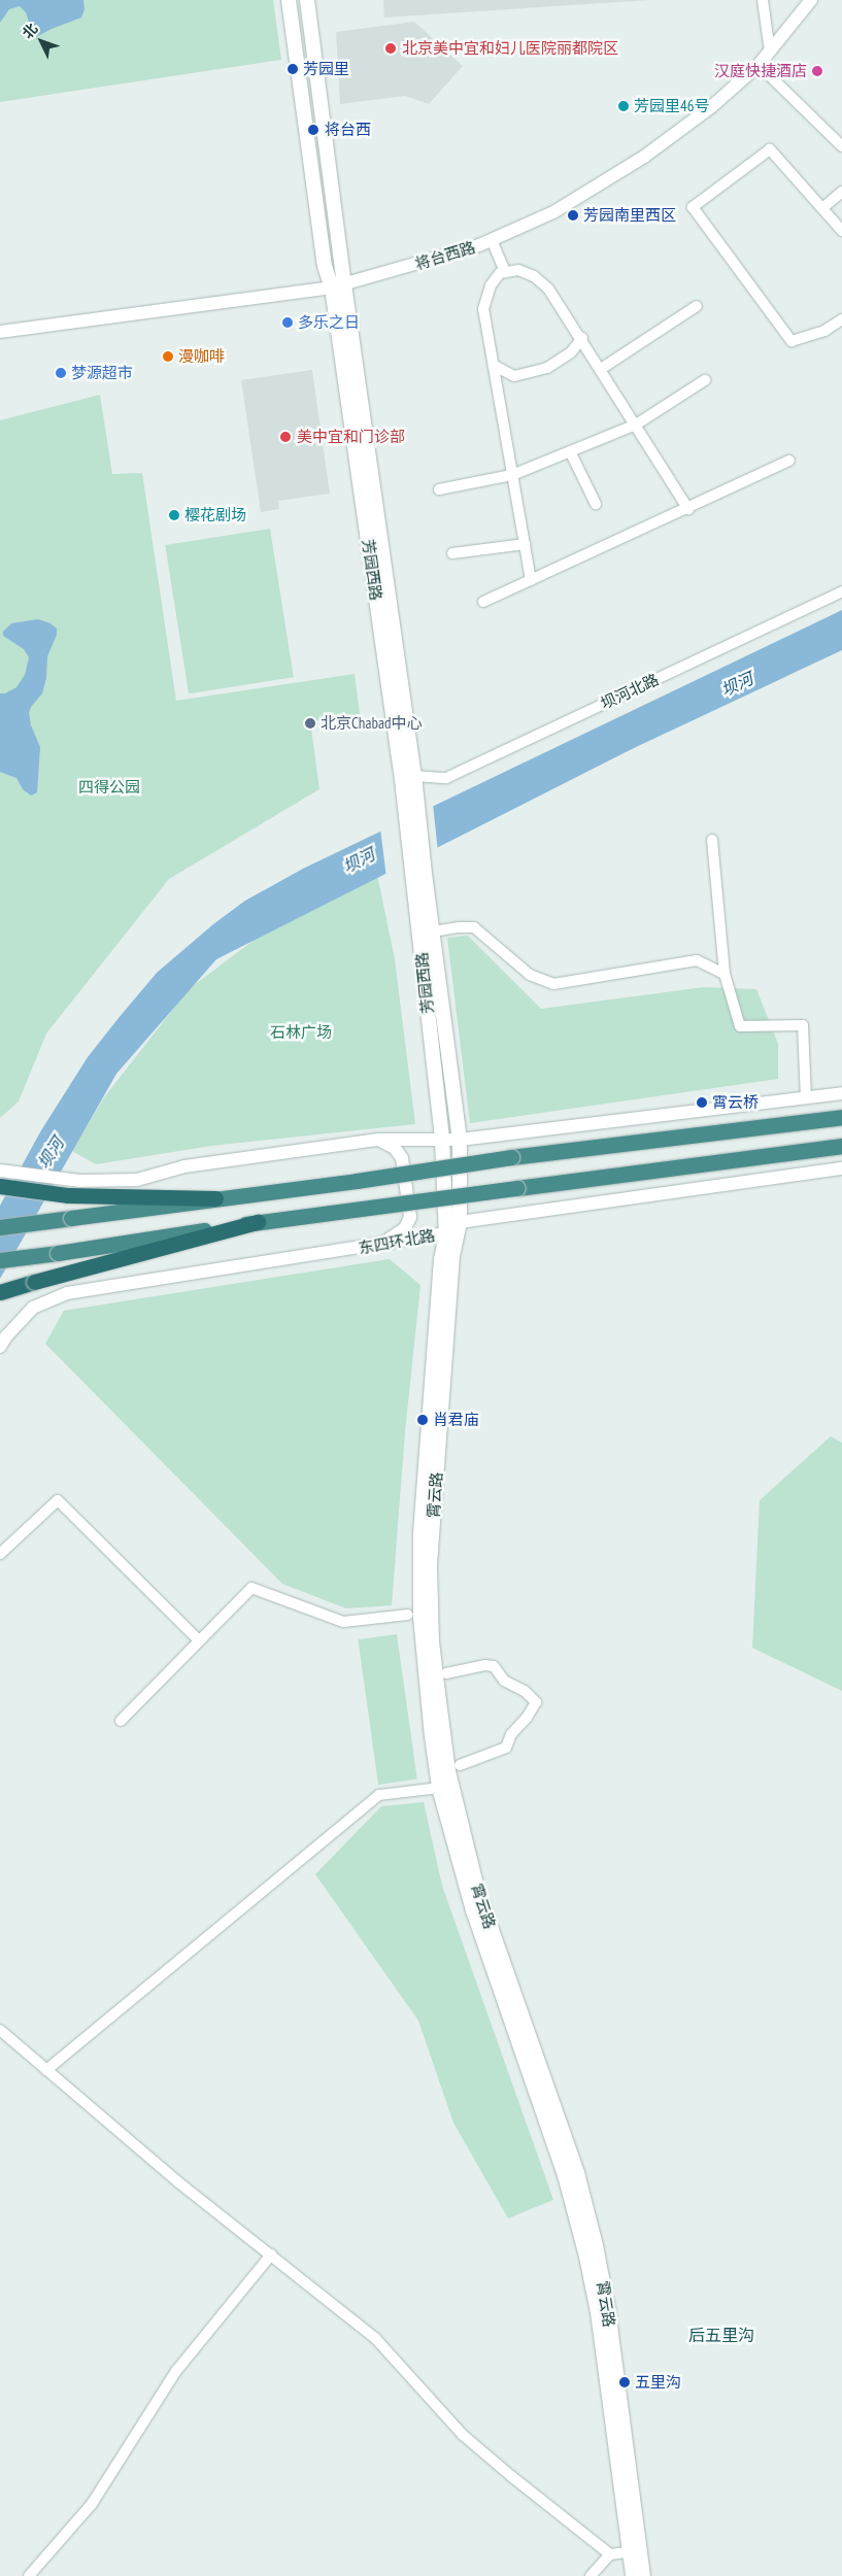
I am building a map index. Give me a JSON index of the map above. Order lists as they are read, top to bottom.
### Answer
{
  "streets": {
    "main road": ["芳园西路", "霄云路"],
    "street": ["将台西路", "坝河北路", "东四环北路"]
  },
  "crossings": [
    ["将台西路", "芳园西路"],
    ["芳园西路", "坝河北路"],
    ["芳园西路", "东四环北路"],
    ["芳园西路", "霄云路"],
    ["东四环北路", "霄云路"]
  ],
  "districts": ["后五里沟"],
  "water": ["坝河"],
  "parks": ["四得公园", "石林广场"],
  "places": [
    "北京美中宜和妇儿医院丽都院区",
    "芳园里",
    "汉庭快捷酒店",
    "芳园里46号",
    "将台西",
    "芳园南里西区",
    "多乐之日",
    "漫咖啡",
    "梦源超市",
    "美中宜和门诊部",
    "樱花剧场",
    "北京Chabad中心",
    "霄云桥",
    "肖君庙",
    "五里沟"
  ],
  "north": "top left"
}
